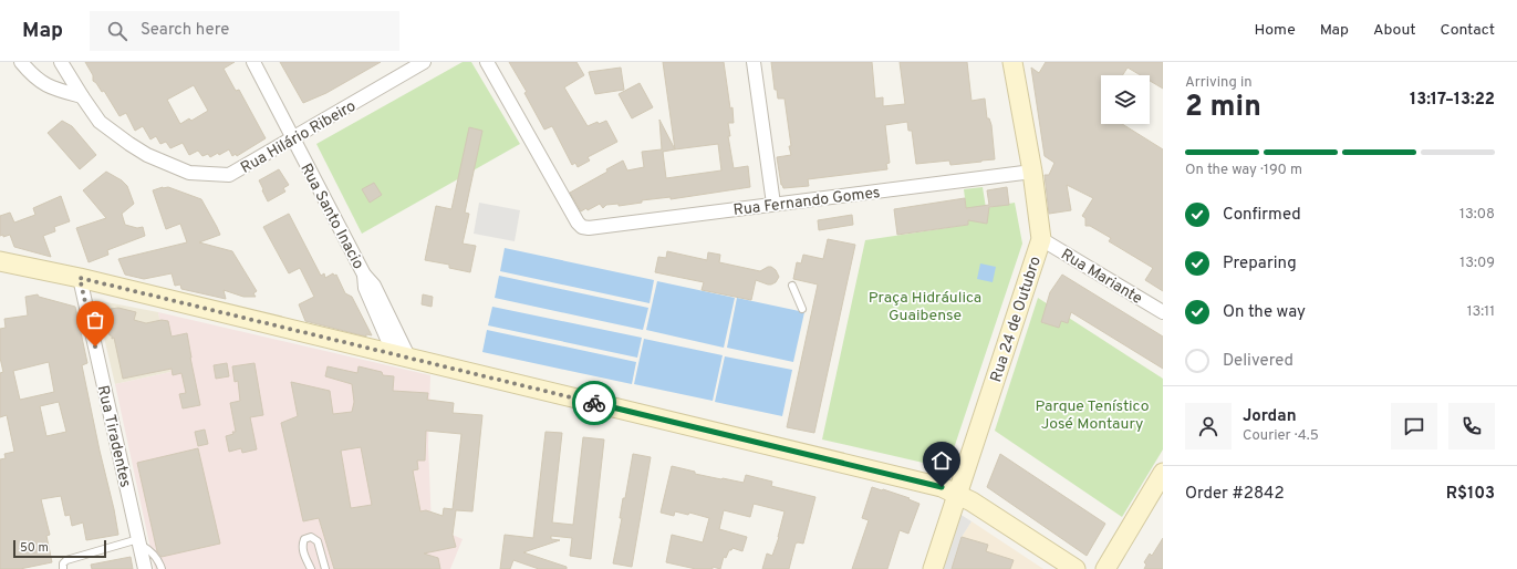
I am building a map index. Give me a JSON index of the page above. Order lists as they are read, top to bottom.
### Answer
{
  "streets": {
    "street": [
      "Rua Hilário Ribeiro",
      "Rua Fernando Gomes",
      "Rua Santo Inacio",
      "Rua Mariante",
      "Rua 24 de Outubro",
      "Rua Tiradentes"
    ]
  },
  "crossings": [
    ["Rua Hilário Ribeiro", "Rua Santo Inacio"],
    ["Rua Fernando Gomes", "Rua 24 de Outubro"],
    ["Rua Mariante", "Rua 24 de Outubro"]
  ],
  "parks": ["Praça Hidráulica Guaibense", "Parque Tenístico José Montaury"],
  "scale_bar": "50 m",
  "page": {
    "header": "Map",
    "search": "Search here",
    "nav": [
      "Home",
      "Map",
      "About",
      "Contact"
    ],
    "heading": ["2 min", "Arriving in", "13:17–13:22"],
    "panel": [
      "Jordan",
      "Courier · 4.5",
      "Order #2842",
      "R$103"
    ],
    "bar": "On the way · 190 m",
    "list": [
      ["Confirmed", "13:08"],
      ["Preparing", "13:09"],
      ["On the way", "13:11"],
      "Delivered"
    ],
    "scale": "50 m"
  }
}
